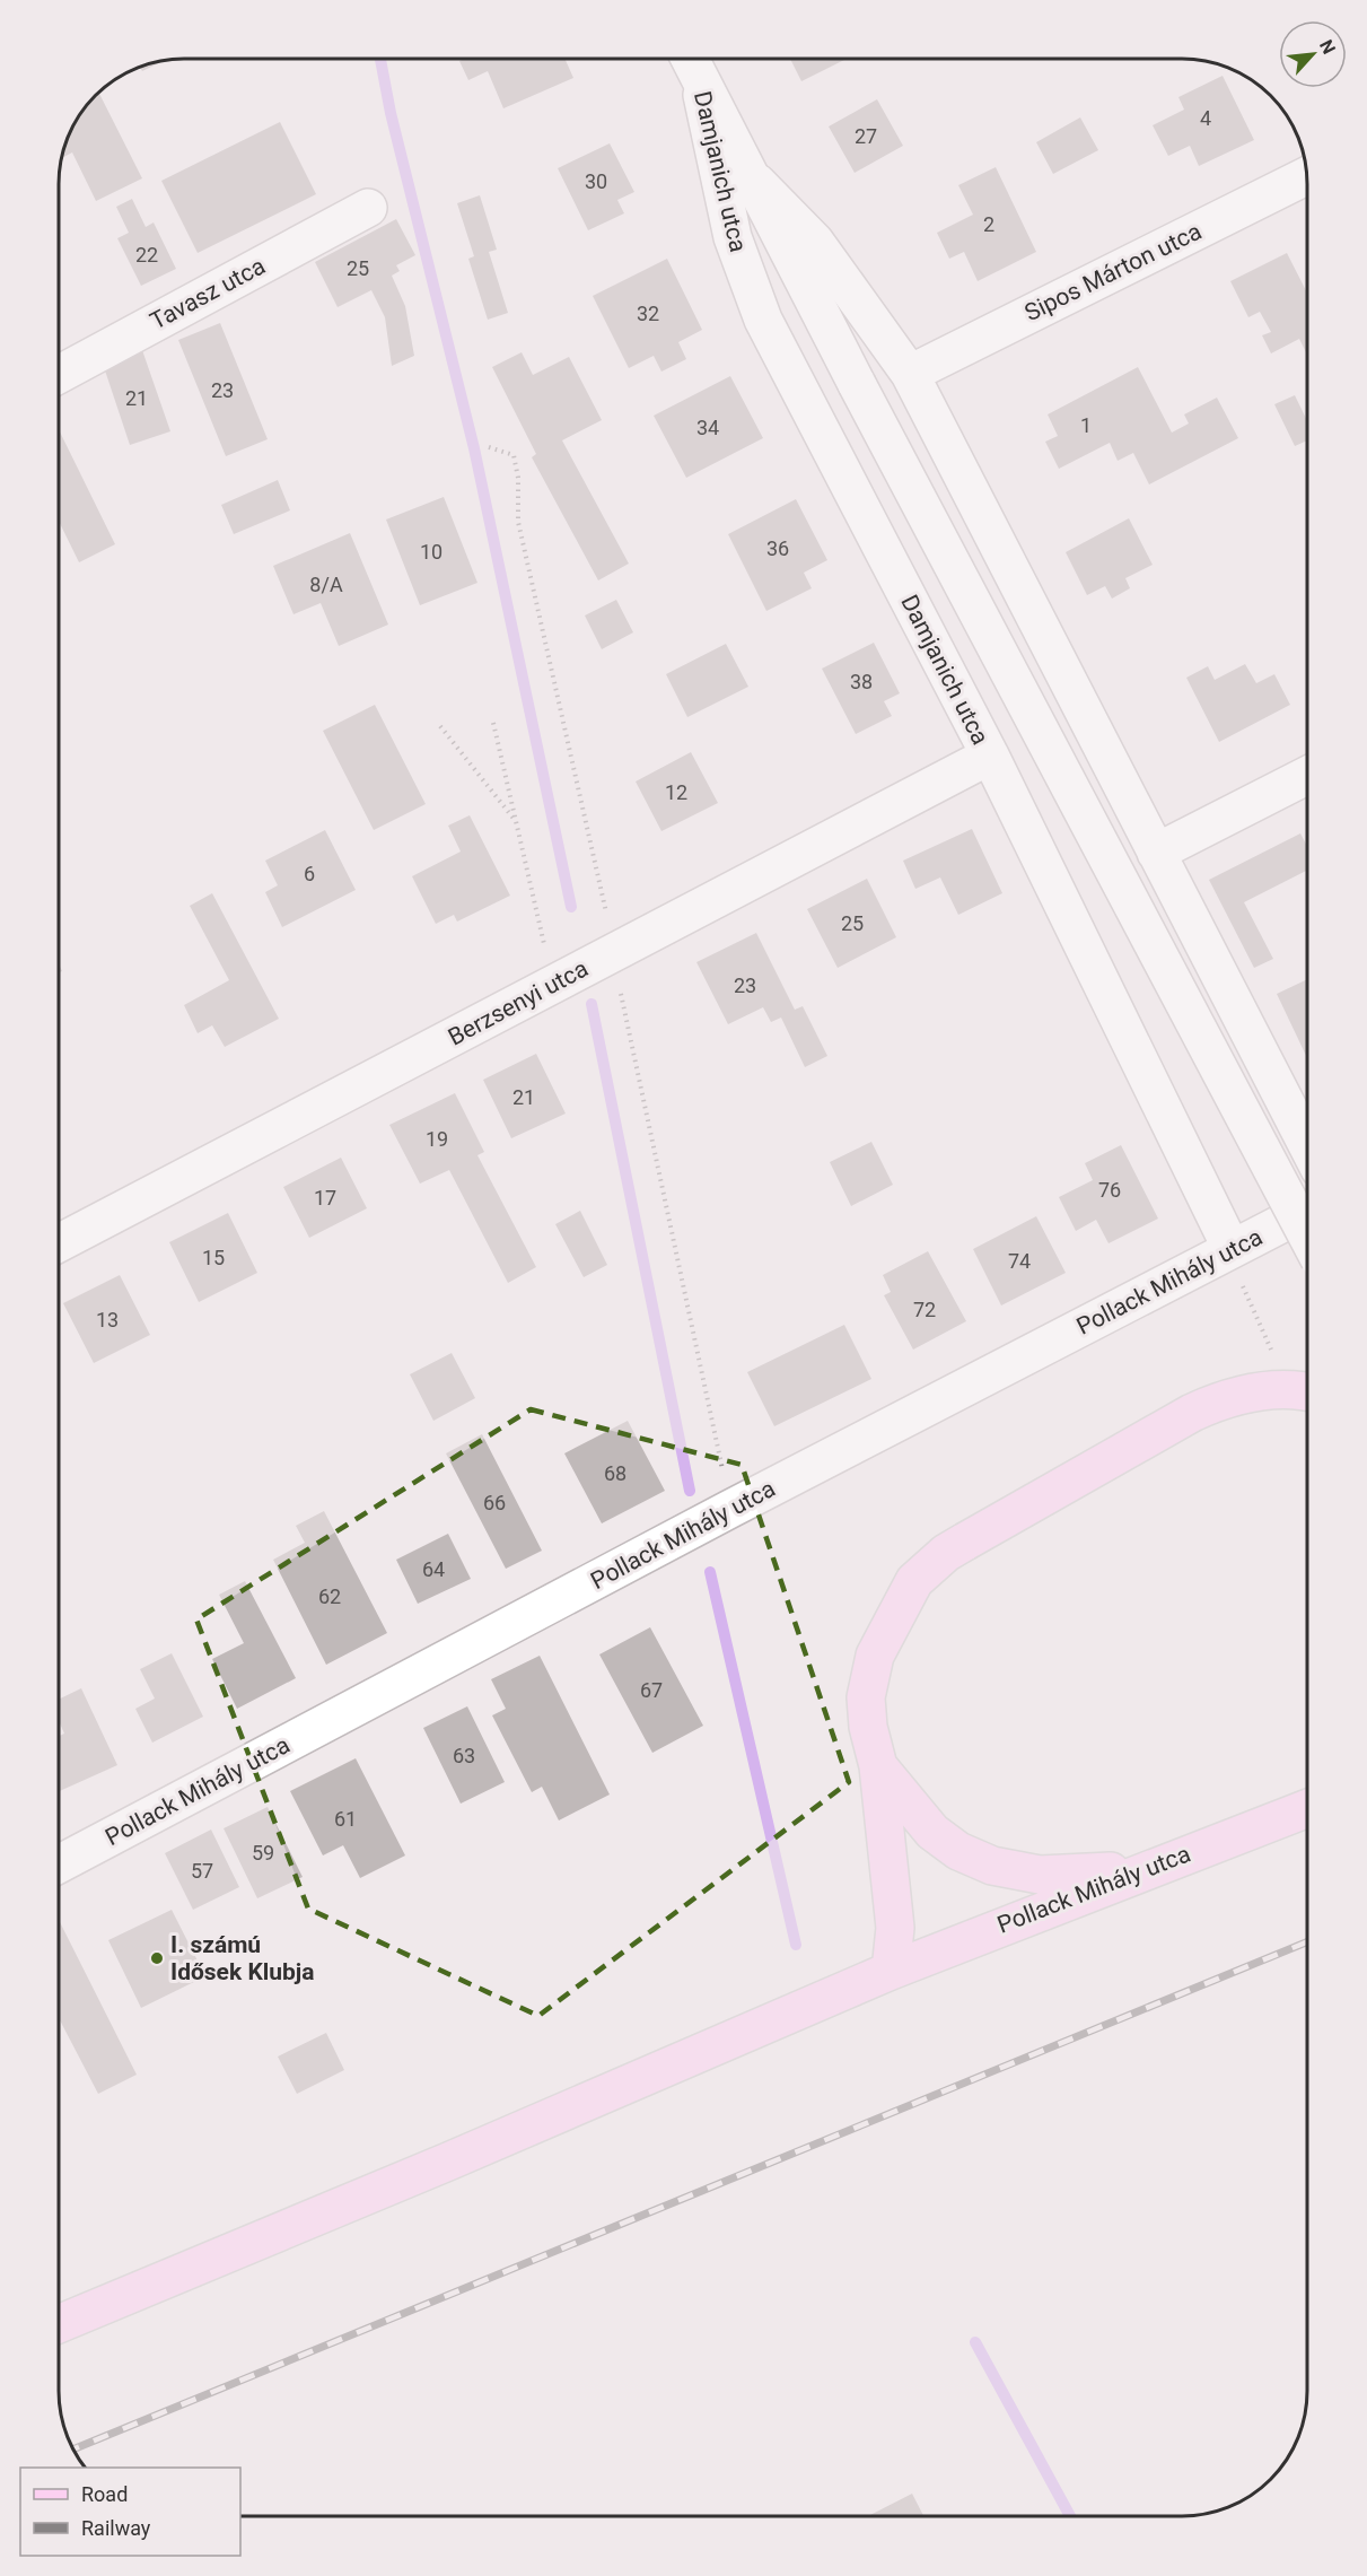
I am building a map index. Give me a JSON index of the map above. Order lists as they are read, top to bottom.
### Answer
{
  "streets": {
    "main road": ["Pollack Mihály utca"],
    "street": [
      "Damjanich utca",
      "Sipos Márton utca",
      "Tavasz utca",
      "Berzsenyi utca"
    ]
  },
  "crossings": [
    ["Damjanich utca", "Sipos Márton utca"],
    ["Damjanich utca", "Berzsenyi utca"],
    ["Damjanich utca", "Pollack Mihály utca"]
  ],
  "places": ["I. számú Idősek Klubja"],
  "house_numbers": [
    "4",
    "27",
    "30",
    "2",
    "22",
    "25",
    "32",
    "23",
    "21",
    "1",
    "34",
    "36",
    "10",
    "8/A",
    "38",
    "12",
    "6",
    "25",
    "23",
    "21",
    "19",
    "76",
    "17",
    "15",
    "74",
    "72",
    "13",
    "68",
    "66",
    "64",
    "62",
    "67",
    "63",
    "61",
    "59",
    "57"
  ],
  "legend": ["Road", "Railway"],
  "north": "top right"
}
